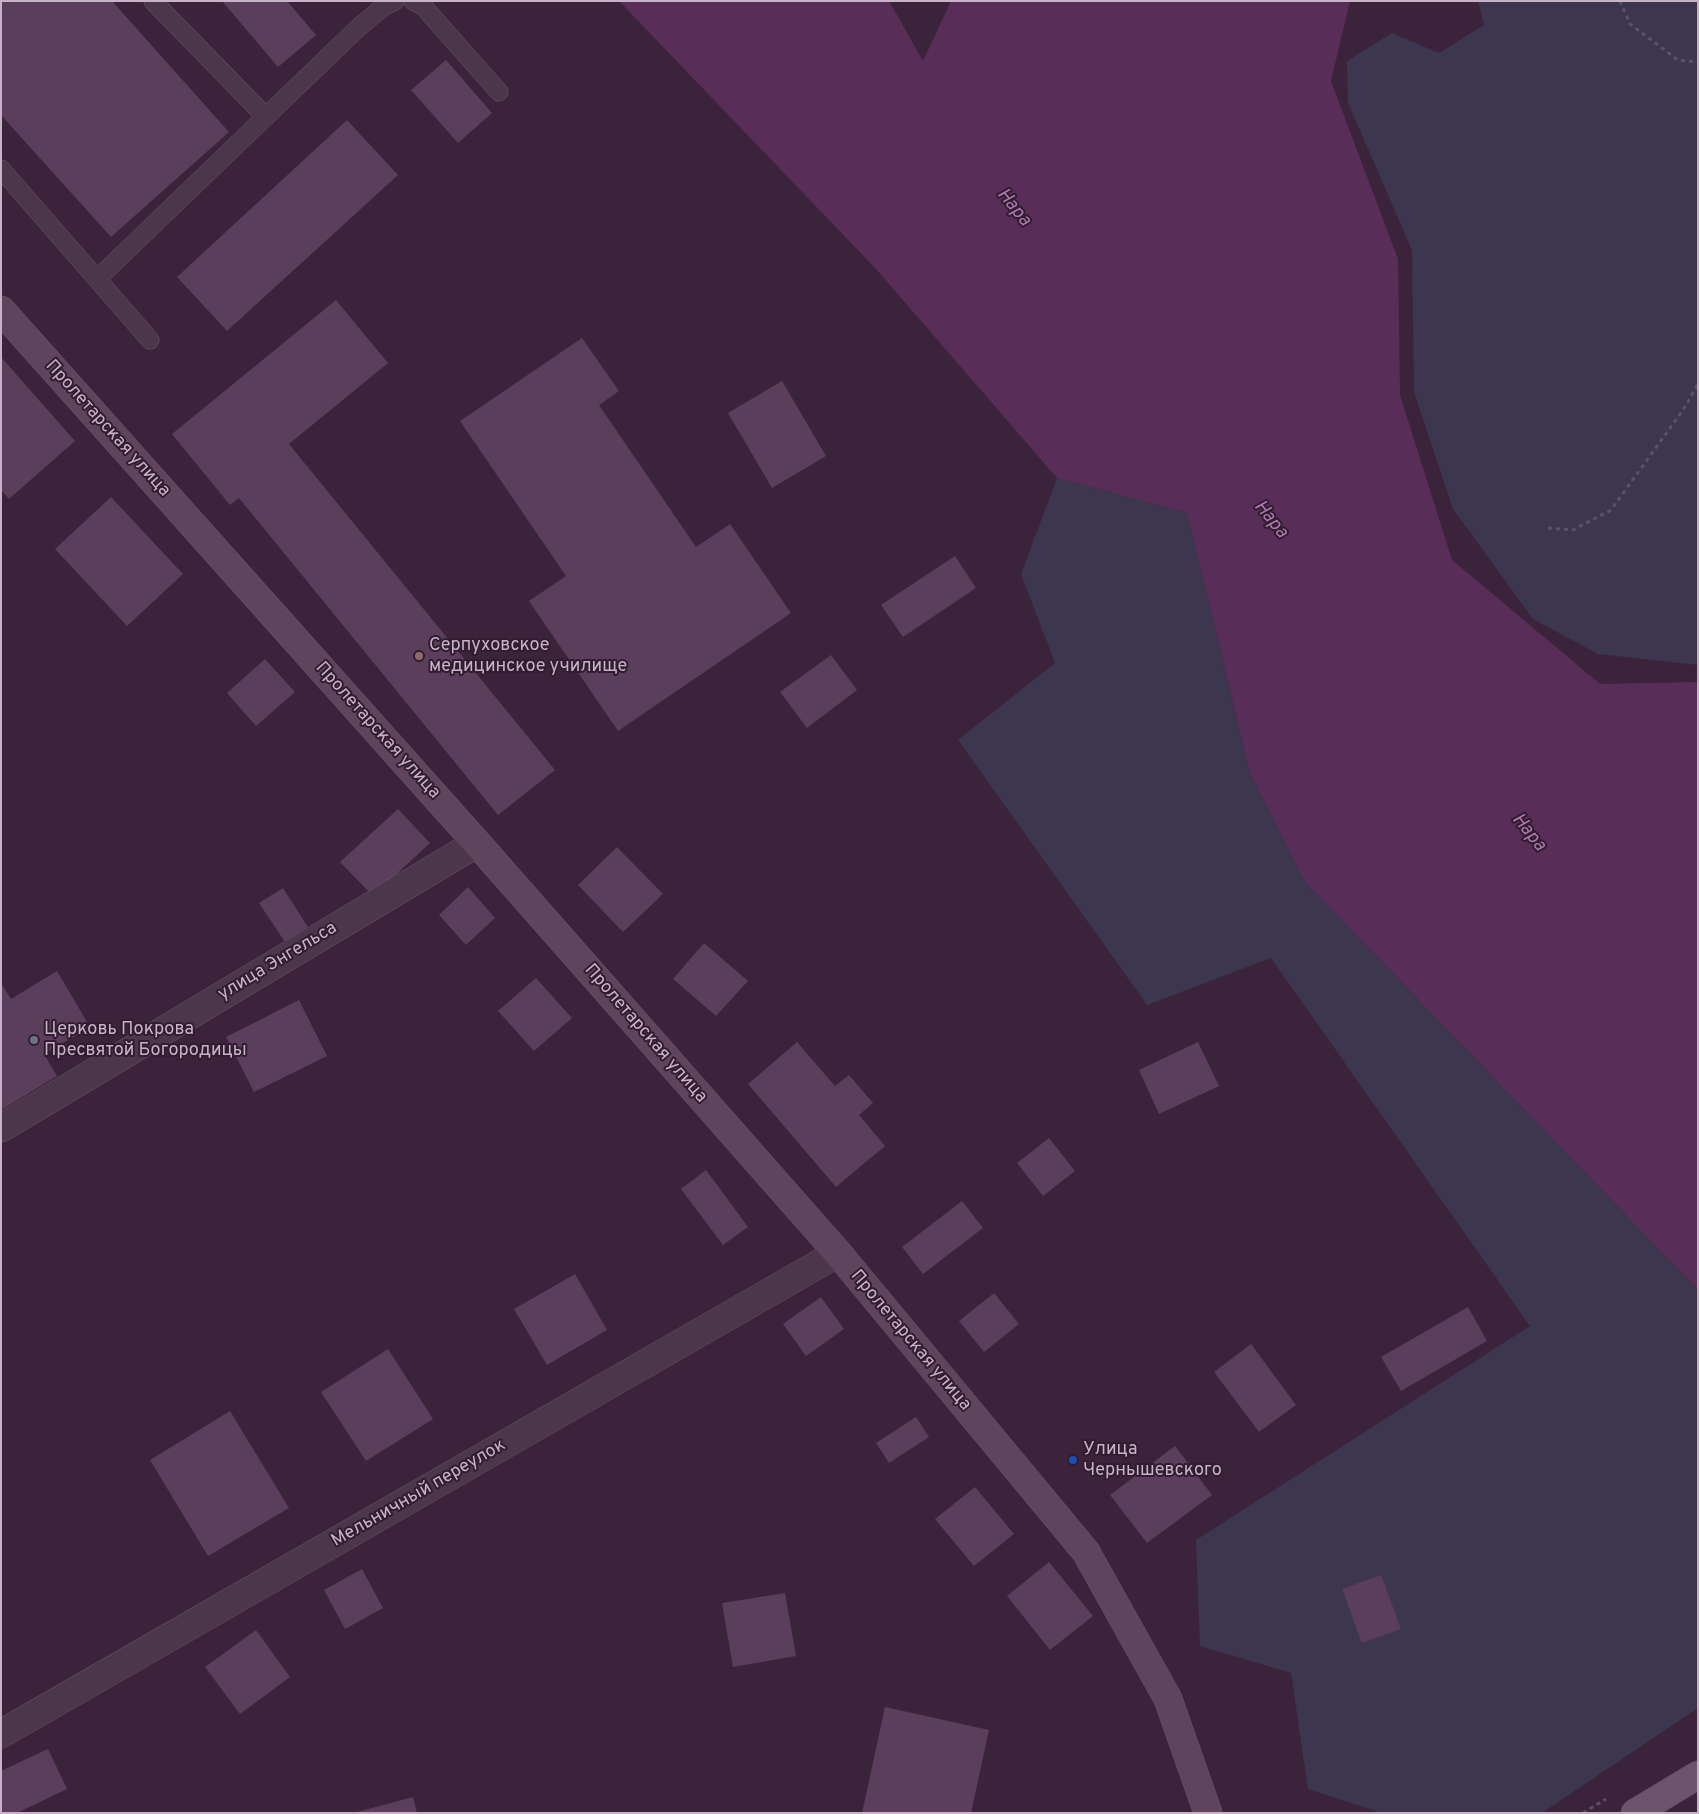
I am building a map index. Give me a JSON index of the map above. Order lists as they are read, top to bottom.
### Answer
{
  "streets": {
    "street": ["Пролетарская улица", "улица Энгельса", "Мельничный переулок"]
  },
  "crossings": [
    ["Пролетарская улица", "улица Энгельса"],
    ["Пролетарская улица", "Мельничный переулок"]
  ],
  "water": ["Нара"],
  "places": ["Серпуховское медицинское училище", "Церковь Покрова Пресвятой Богородицы", "Улица Чернышевского"]
}
